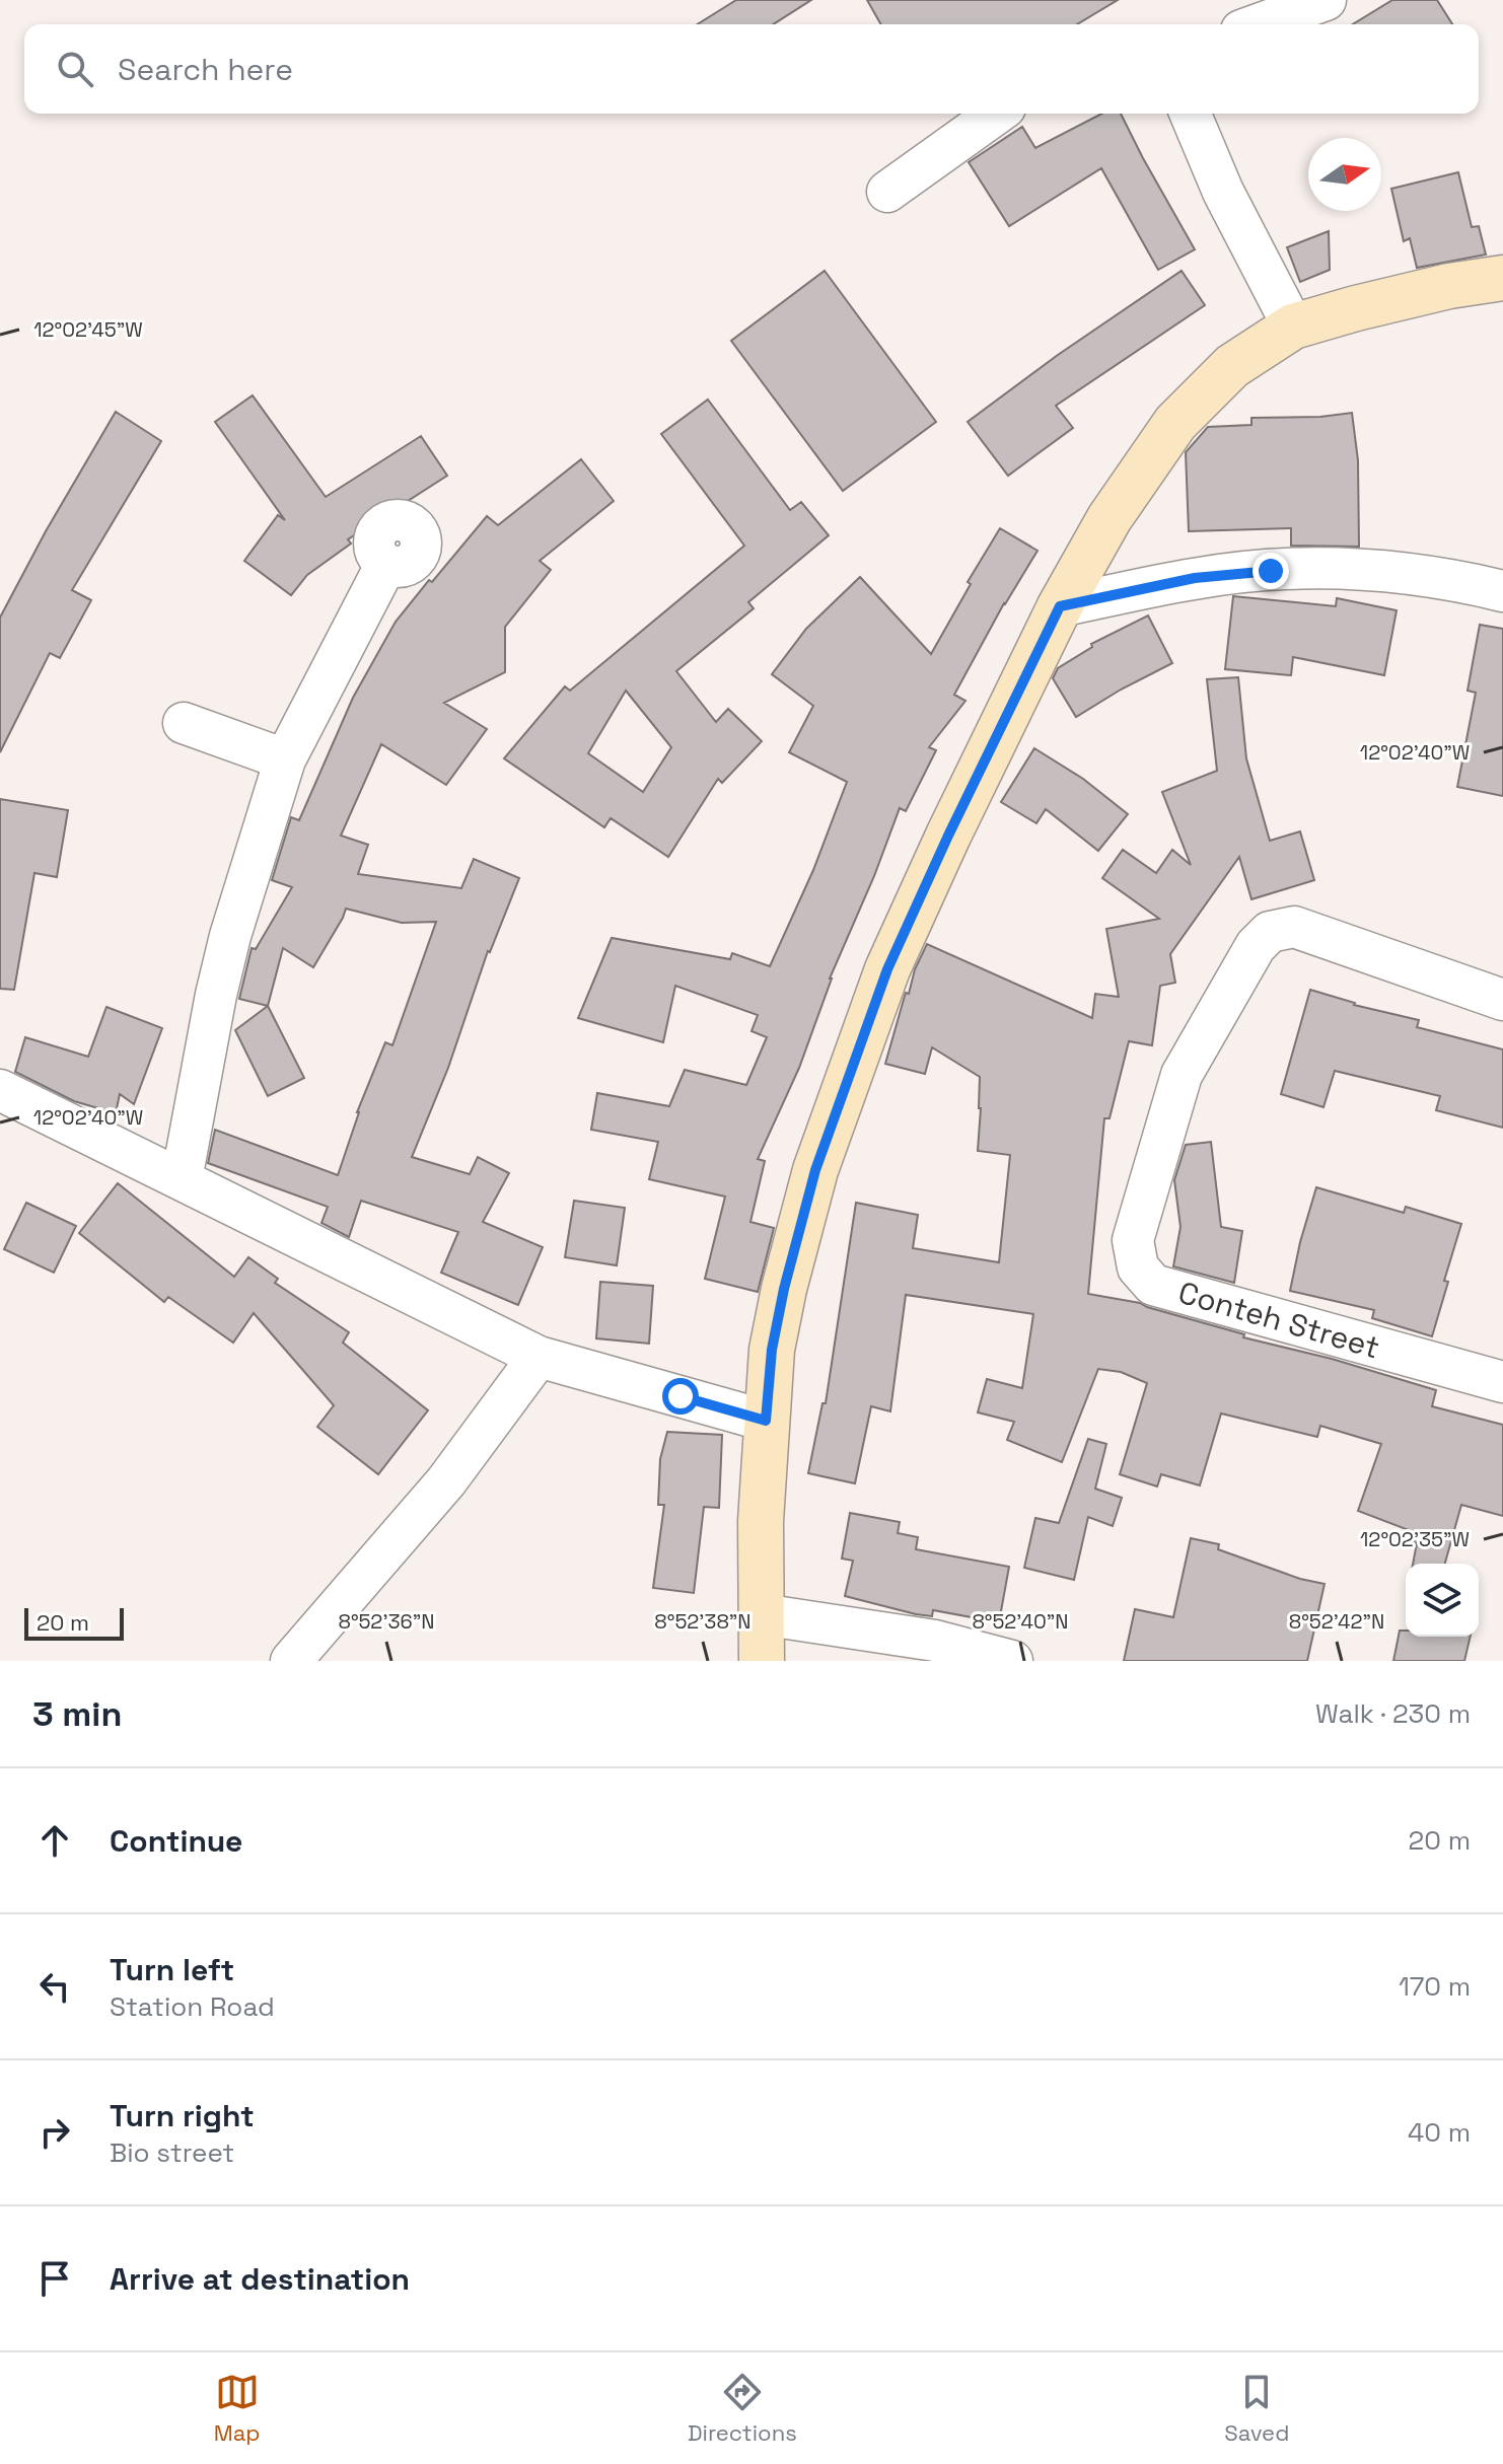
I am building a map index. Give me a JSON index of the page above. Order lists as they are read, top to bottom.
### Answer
{
  "streets": {
    "street": ["Conteh Street"]
  },
  "scale_bar": "20 m",
  "north": "right",
  "page": {
    "search": "Search here",
    "scale": "20 m",
    "heading": ["3 min", "Walk · 230 m"],
    "list": [
      ["Continue", "20 m"],
      ["Turn left", "Station Road", "170 m"],
      ["Turn right", "Bio street", "40 m"],
      "Arrive at destination"
    ],
    "nav": ["Map", "Directions", "Saved"]
  },
  "coordinates": [
    "12°02'45\"W",
    "12°02'40\"W",
    "12°02'35\"W",
    "8°52'36\"N",
    "8°52'38\"N",
    "8°52'40\"N",
    "8°52'42\"N"
  ]
}
